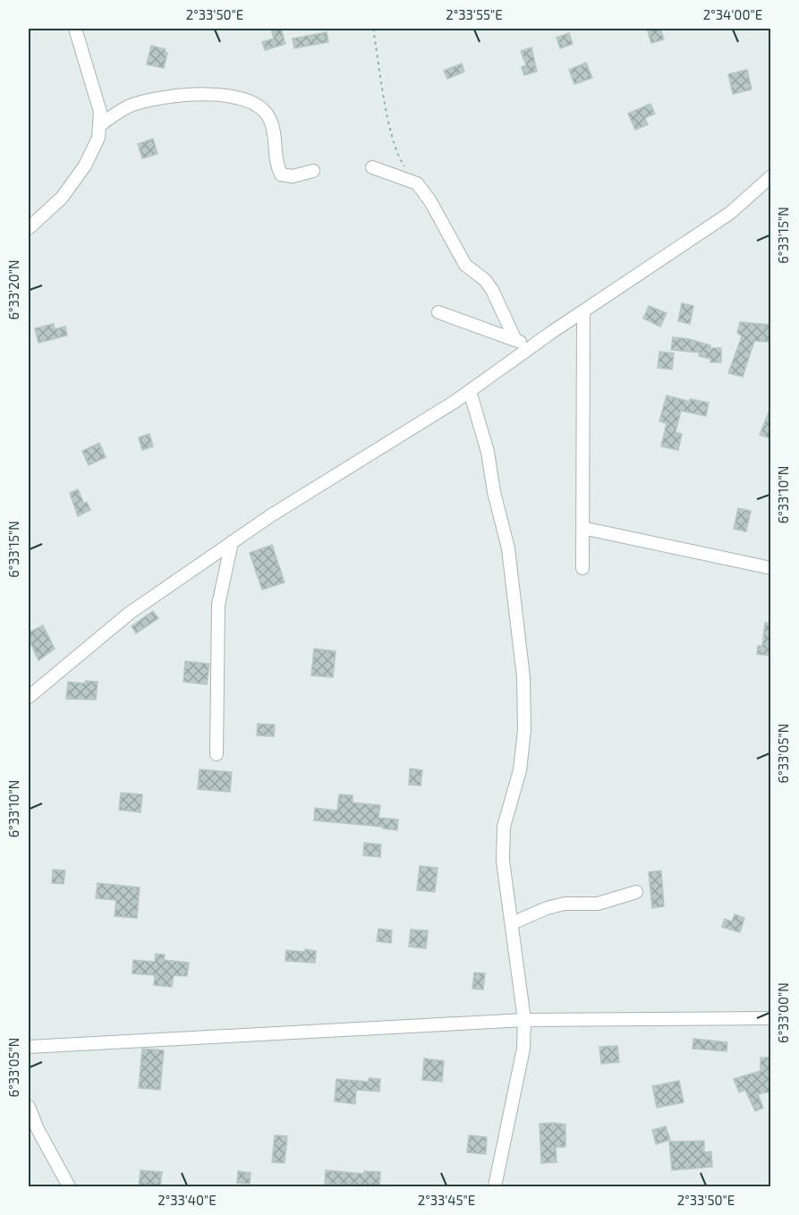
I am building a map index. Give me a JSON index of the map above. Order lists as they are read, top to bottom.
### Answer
{
  "coordinates": [
    "2°33'50\"E",
    "2°33'55\"E",
    "2°34'00\"E",
    "6°33'15\"N",
    "6°33'20\"N",
    "6°33'10\"N",
    "6°33'05\"N",
    "6°33'00\"N",
    "2°33'40\"E",
    "2°33'45\"E"
  ]
}
